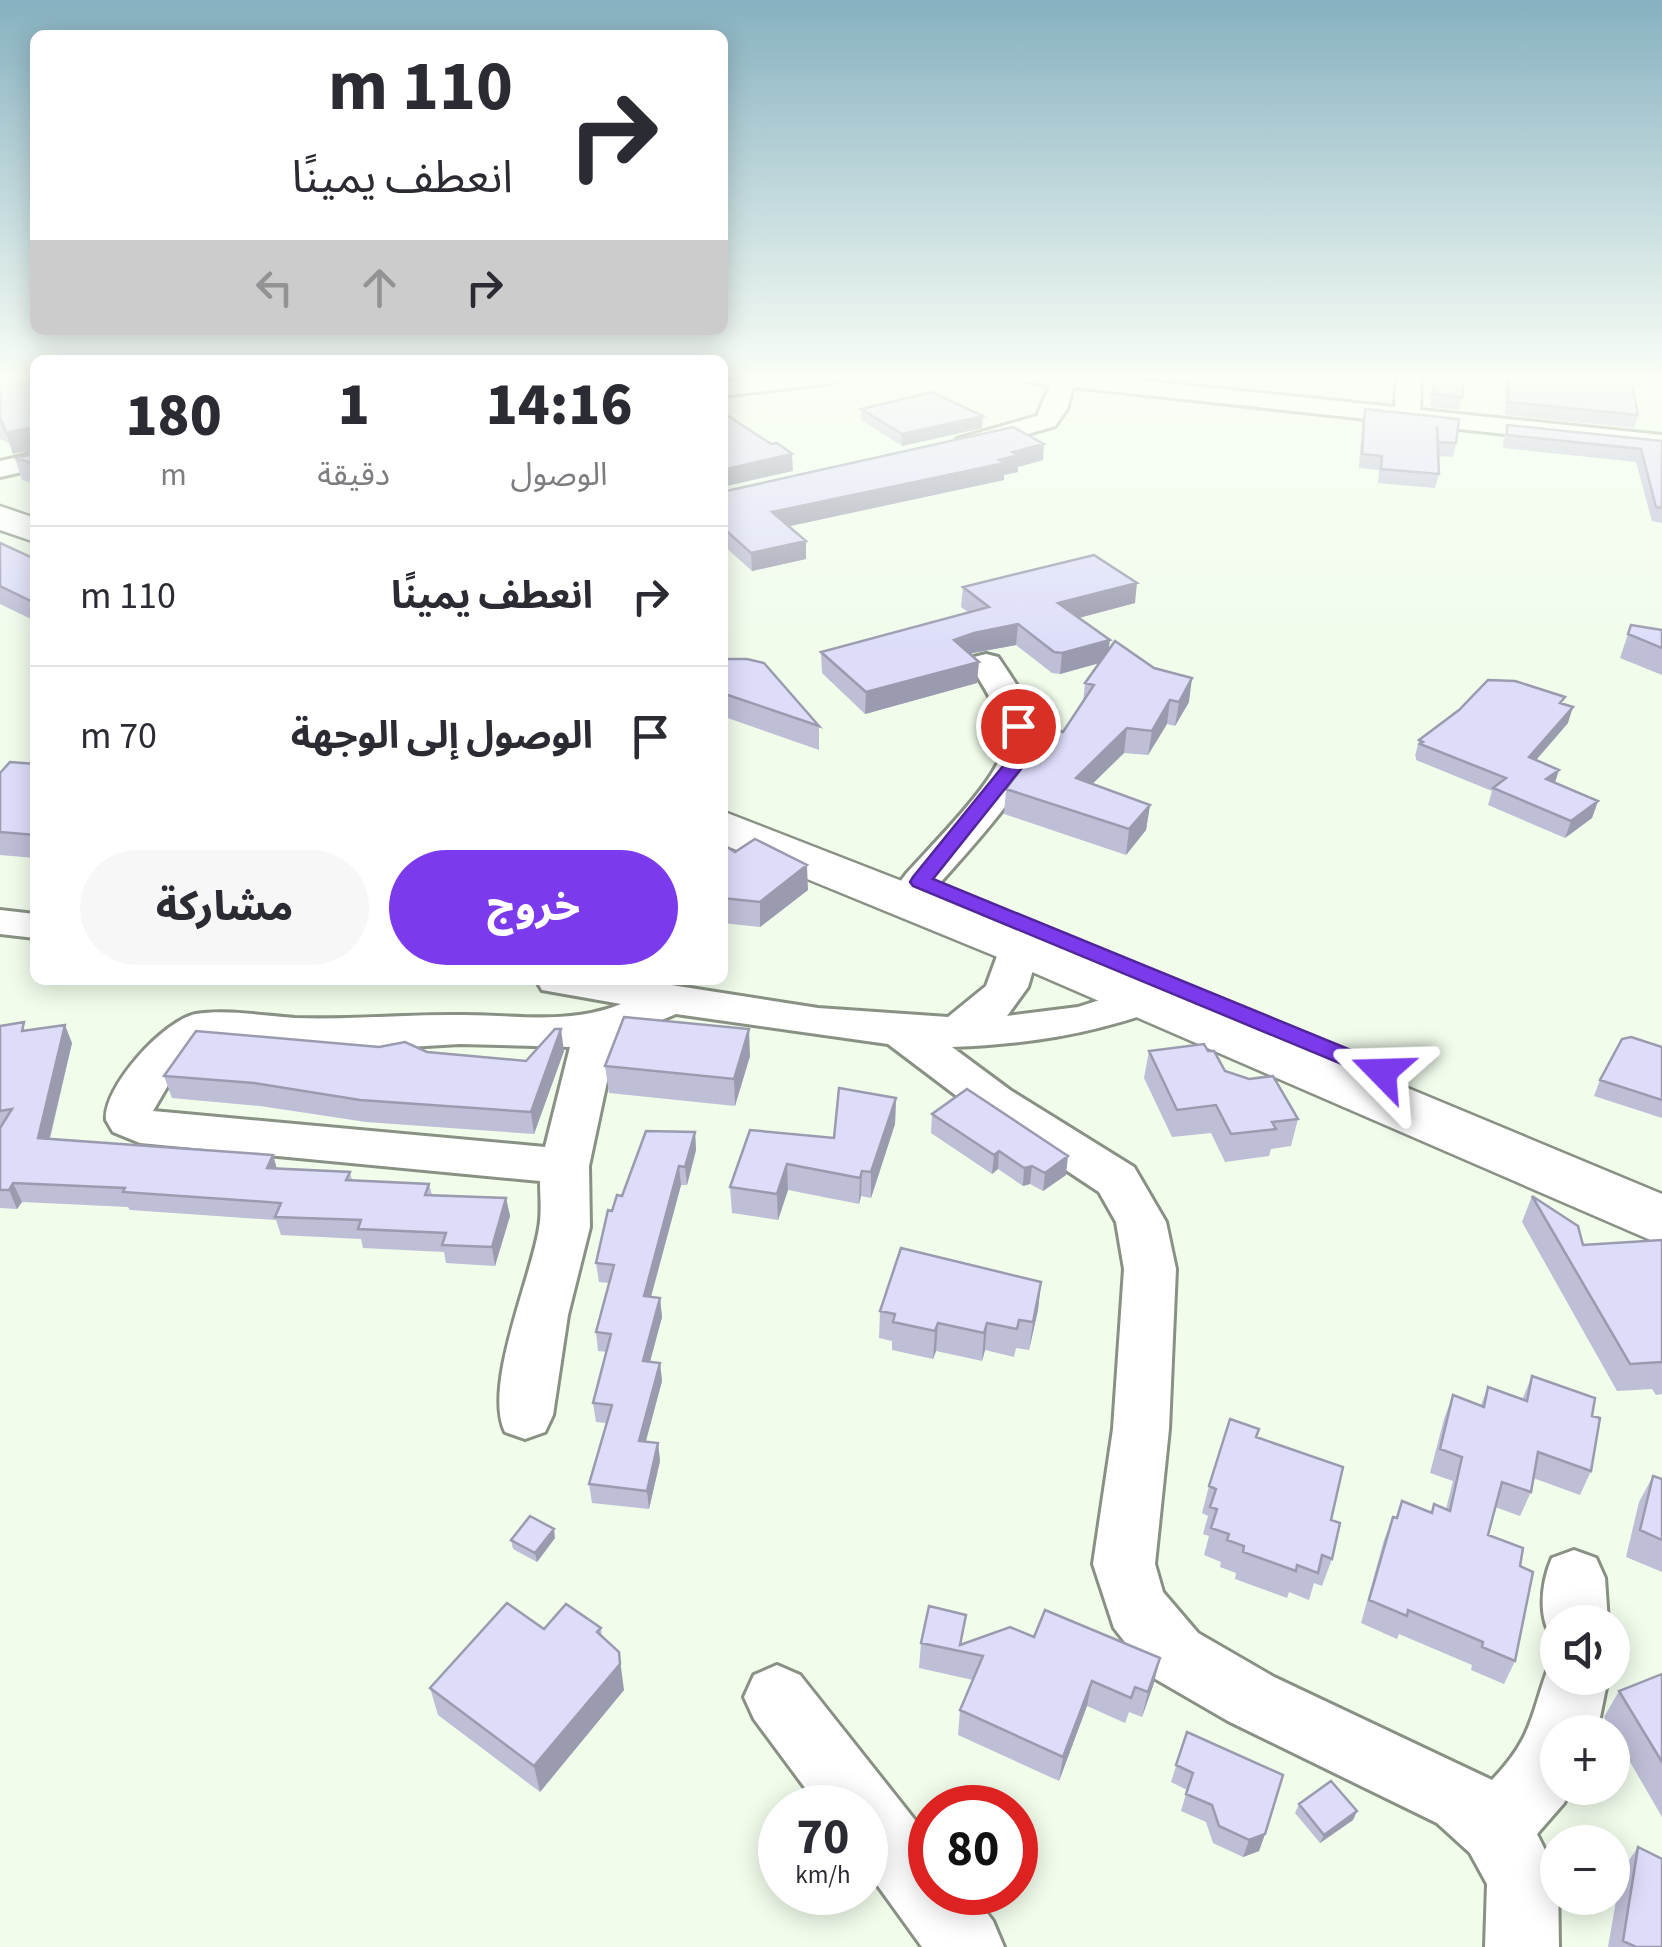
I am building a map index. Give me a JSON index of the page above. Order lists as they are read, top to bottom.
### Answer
{
  "page": {
    "turn": ["110 m", "انعطف يمينًا"],
    "eta": [
      "14:16",
      "الوصول",
      "1",
      "دقيقة",
      "180",
      "m"
    ],
    "list": [
      {
        "name": "انعطف يمينًا",
        "value": "110 m"
      },
      {
        "name": "الوصول إلى الوجهة",
        "value": "70 m"
      }
    ],
    "buttons": ["خروج", "مشاركة"],
    "map_buttons": ["+", "−"],
    "speed": "70 km/h",
    "limit": "80"
  }
}
